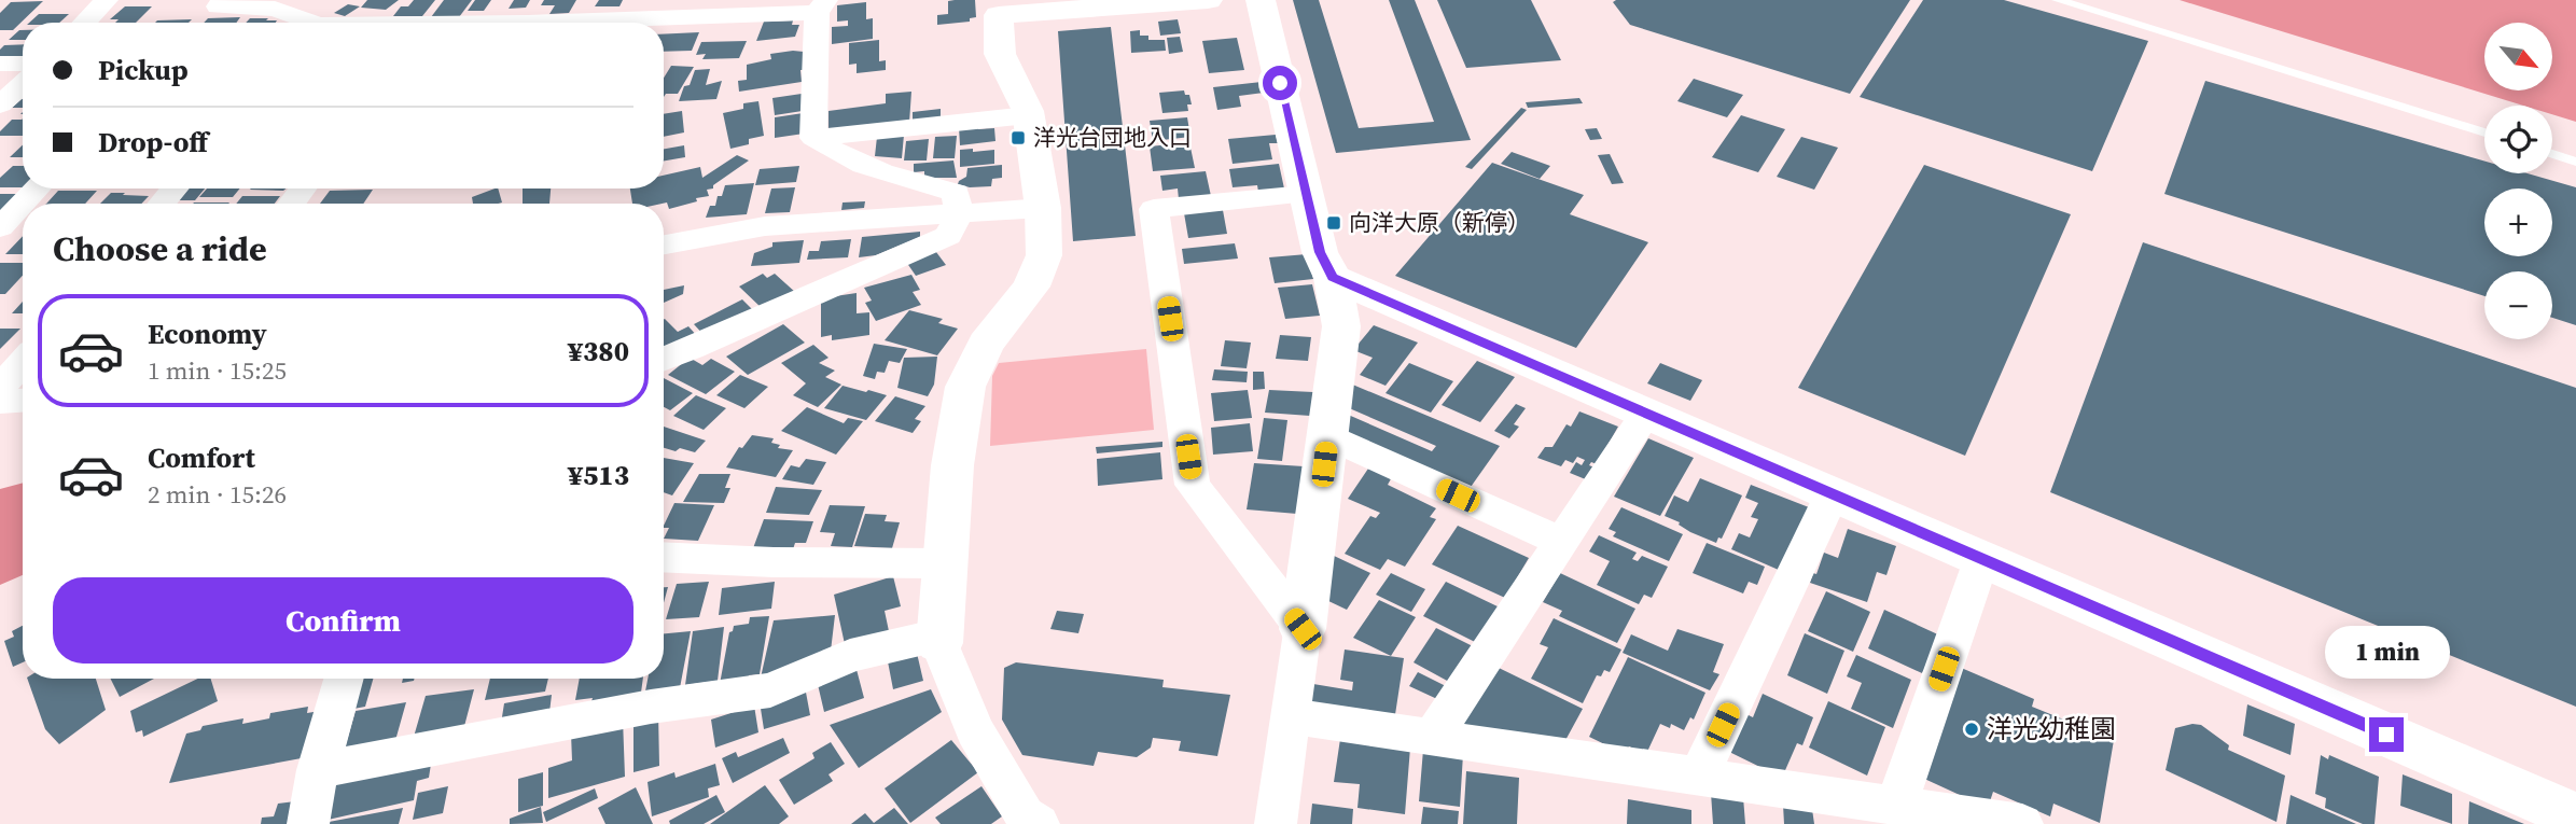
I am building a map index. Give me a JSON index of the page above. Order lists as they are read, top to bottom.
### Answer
{
  "places": {
    "transit": ["洋光台団地入口", "向洋大原（新停）"],
    "other": ["洋光幼稚園"]
  },
  "north": "bottom right",
  "page": {
    "map_buttons": ["+", "−"],
    "banner": ["Pickup", "Drop-off"],
    "heading": "Choose a ride",
    "list": [
      {
        "name": "Economy",
        "note": "1 min · 15:25",
        "value": "¥380"
      },
      {
        "name": "Comfort",
        "note": "2 min · 15:26",
        "value": "¥513"
      }
    ],
    "buttons": "Confirm",
    "bubble": "1 min"
  }
}
